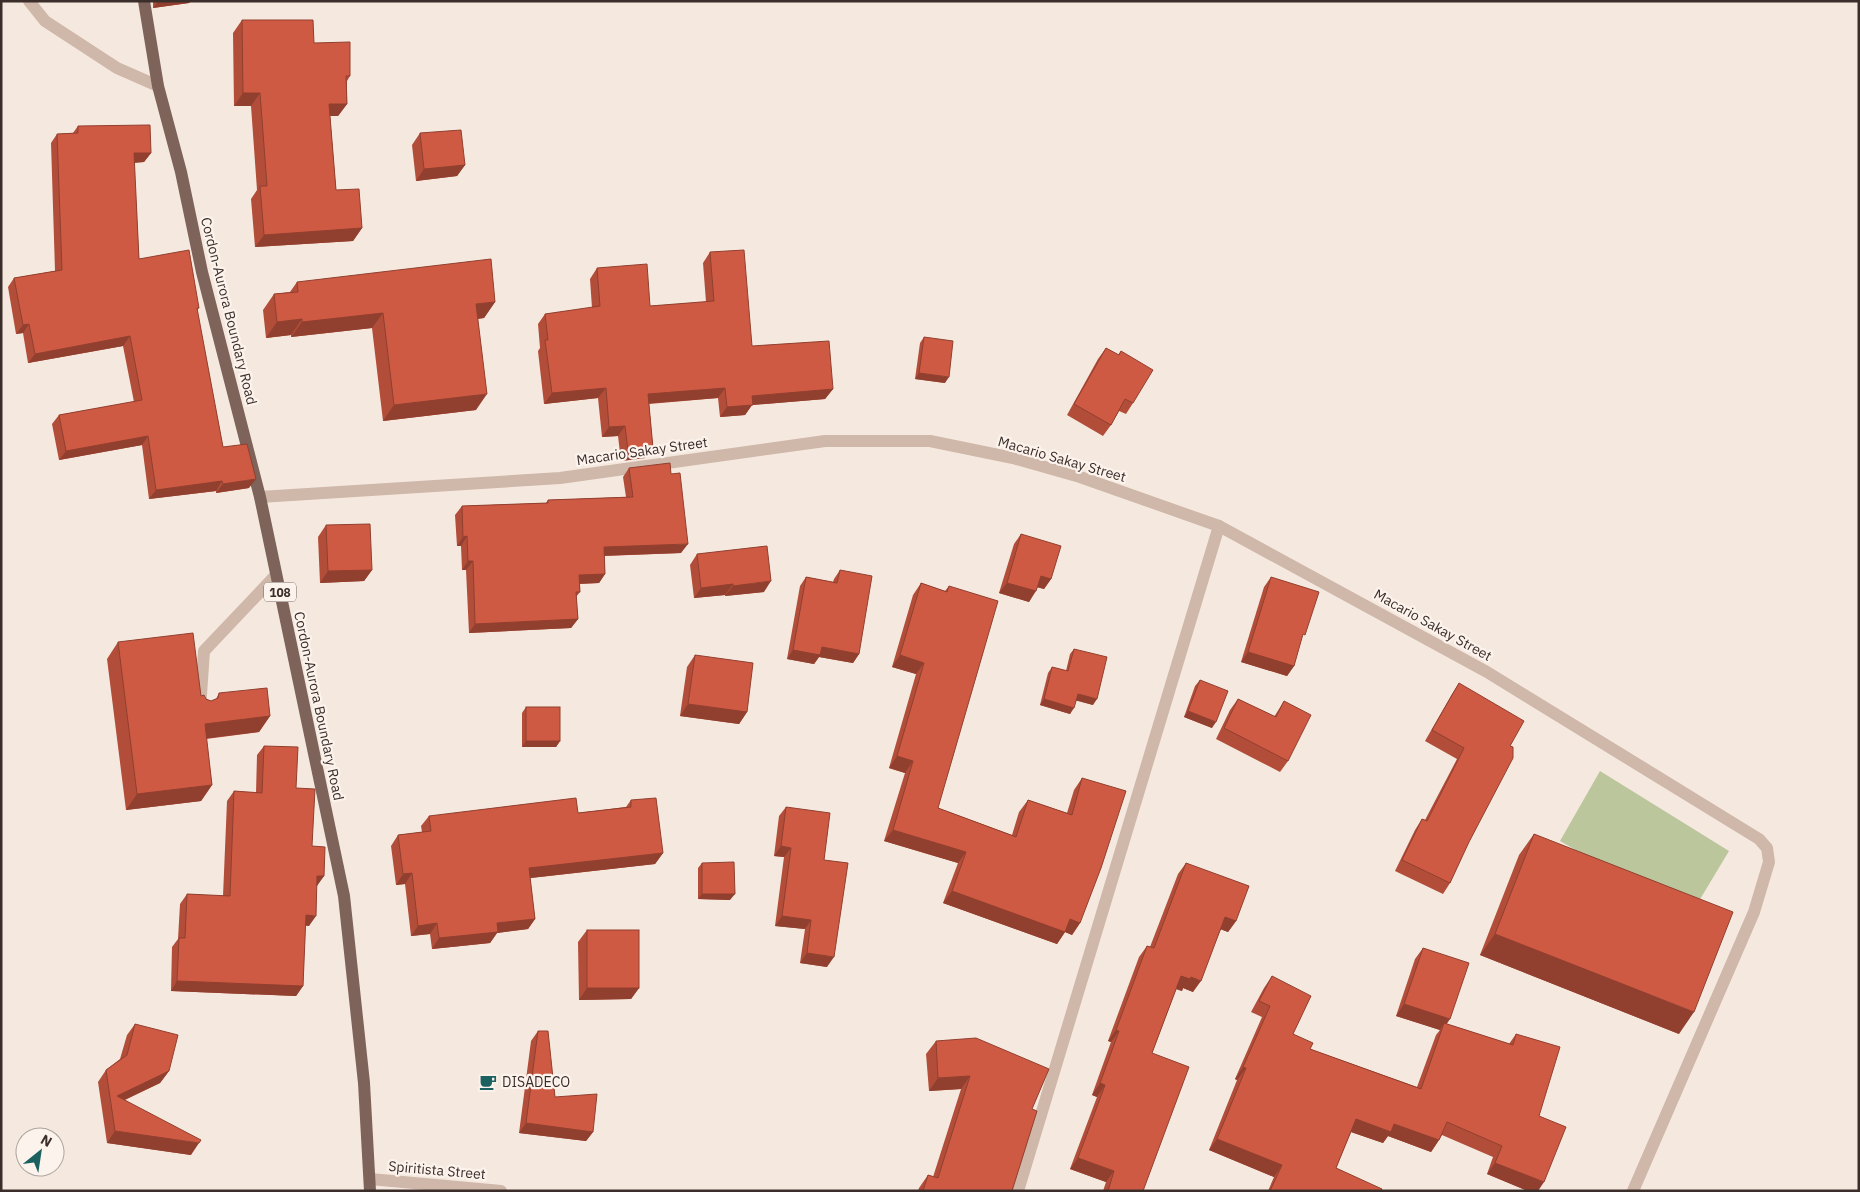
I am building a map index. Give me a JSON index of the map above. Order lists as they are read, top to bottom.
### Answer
{
  "streets": {
    "main road": ["Cordon-Aurora Boundary Road", "108"],
    "street": ["Macario Sakay Street", "Spiritista Street"]
  },
  "crossings": [
    ["Cordon-Aurora Boundary Road", "Macario Sakay Street"],
    ["Cordon-Aurora Boundary Road", "Spiritista Street"]
  ],
  "places": {
    "cafe": ["DISADECO"]
  },
  "north": "top right"
}
